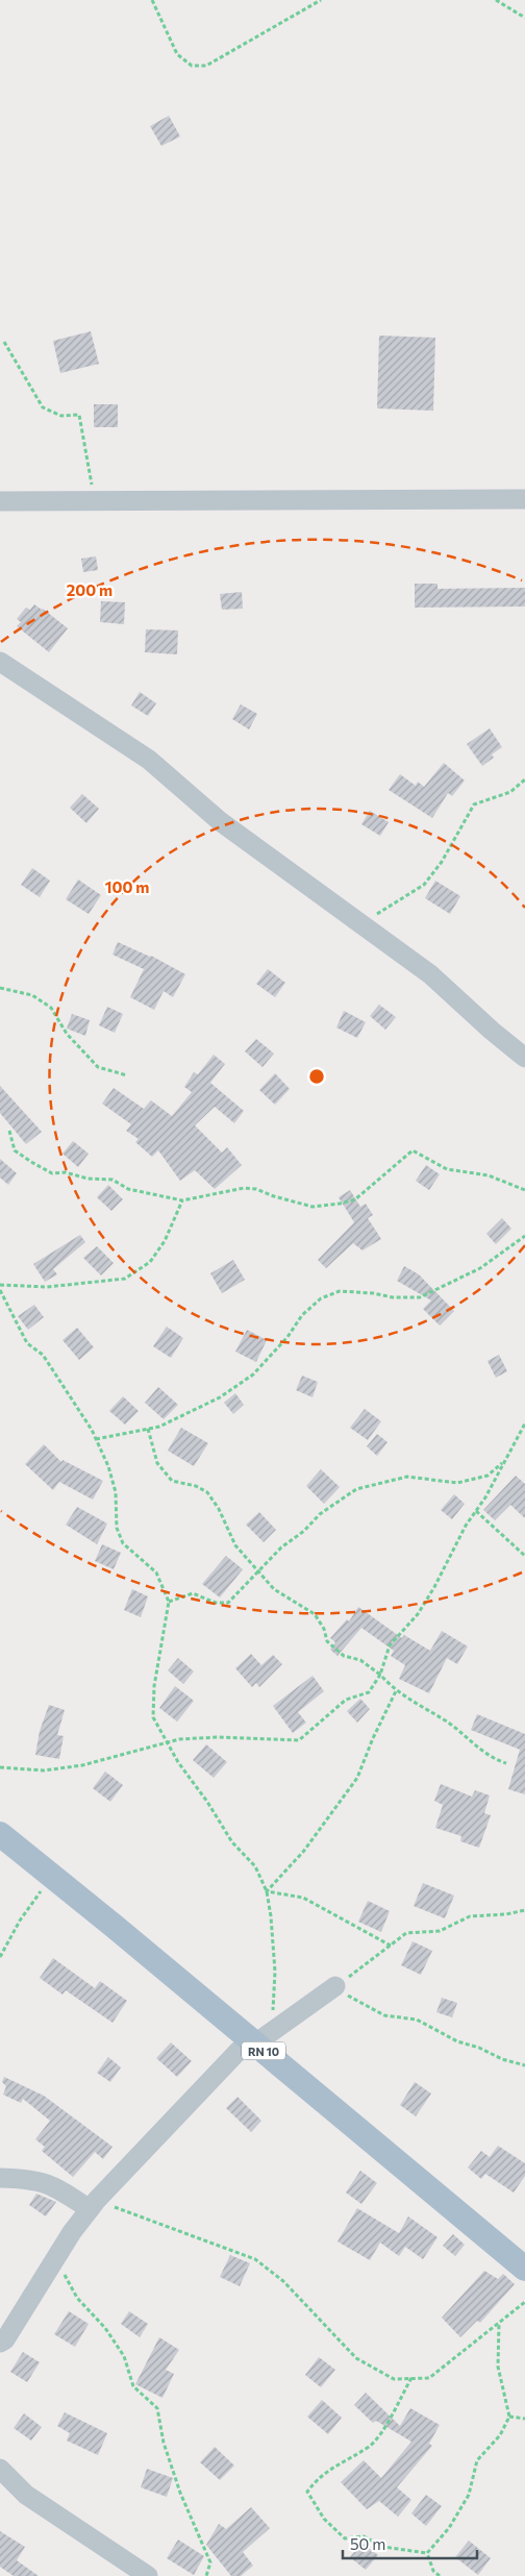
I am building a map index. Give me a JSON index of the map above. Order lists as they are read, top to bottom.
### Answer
{
  "streets": {
    "main road": ["RN 10"]
  },
  "scale_bar": "50 m",
  "rings": ["200 m", "100 m"]
}
